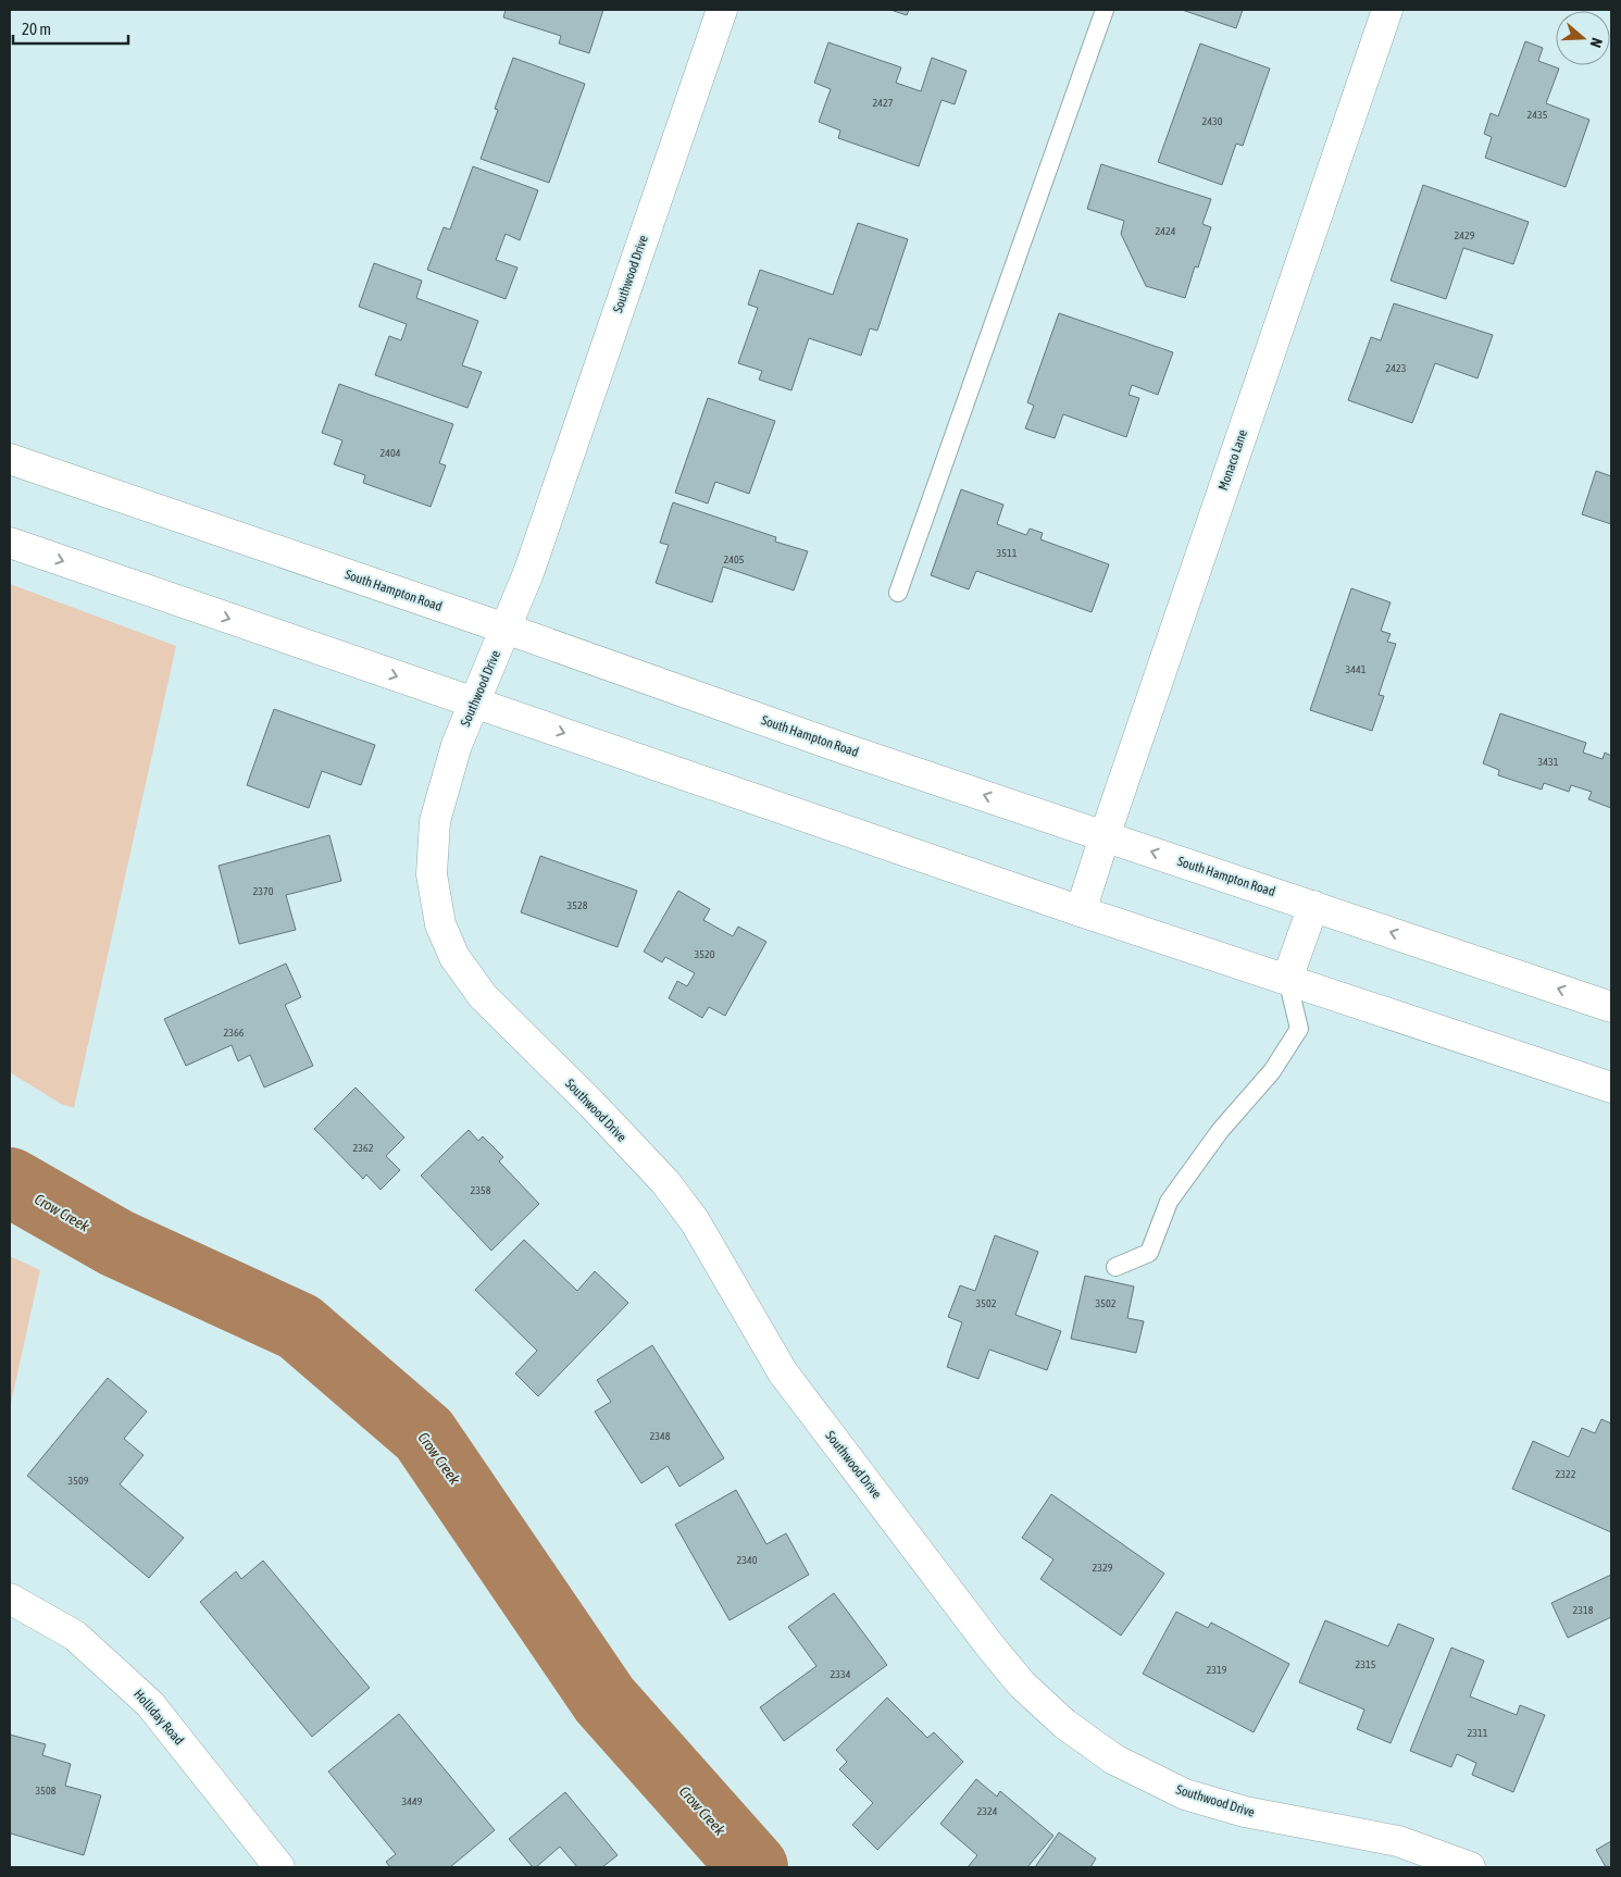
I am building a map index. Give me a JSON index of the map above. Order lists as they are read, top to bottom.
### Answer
{
  "streets": {
    "street": [
      "Southwood Drive",
      "Monaco Lane",
      "South Hampton Road",
      "Holliday Road"
    ]
  },
  "crossings": [
    ["Southwood Drive", "South Hampton Road"],
    ["Monaco Lane", "South Hampton Road"]
  ],
  "water": ["Crow Creek"],
  "house_numbers": [
    "2427",
    "2435",
    "2430",
    "2424",
    "2429",
    "2423",
    "2404",
    "3511",
    "2405",
    "3441",
    "3431",
    "2370",
    "3528",
    "3520",
    "2366",
    "2362",
    "2358",
    "3502",
    "3502",
    "2348",
    "2322",
    "3509",
    "2340",
    "2329",
    "2318",
    "2315",
    "2319",
    "2334",
    "2311",
    "3508",
    "3449",
    "2324"
  ],
  "scale_bar": "20 m",
  "north": "right"
}
